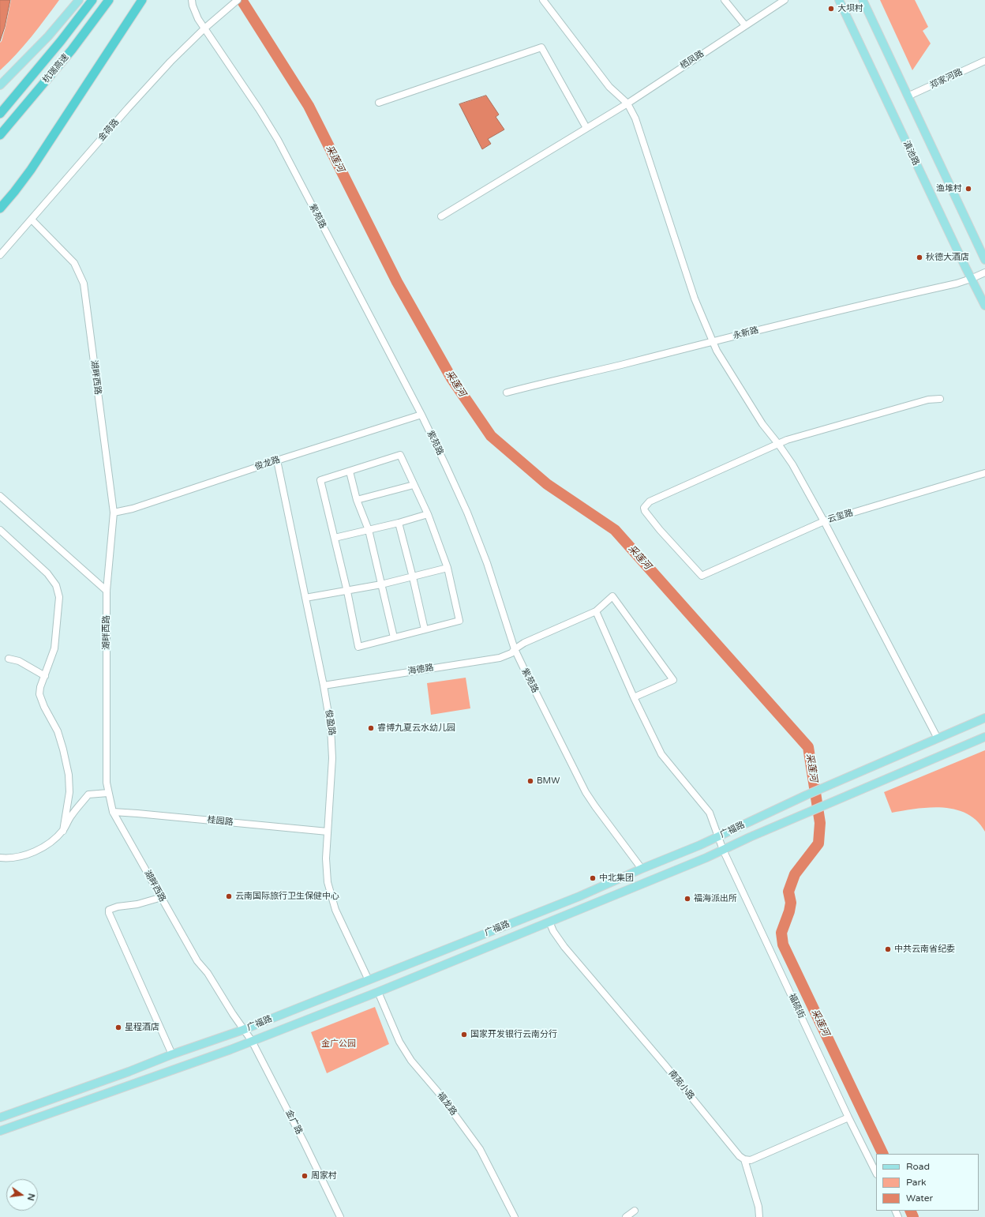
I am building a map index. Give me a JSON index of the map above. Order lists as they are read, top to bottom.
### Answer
{
  "streets": {
    "highway": ["杭瑞高速"],
    "main road": ["滇池路", "广福路"],
    "street": [
      "栖凤路",
      "郑家河路",
      "金荷路",
      "紫苑路",
      "永新路",
      "湖畔西路",
      "俊龙路",
      "云玺路",
      "海德路",
      "俊盈路",
      "桂园路",
      "福硕街",
      "南苑小路",
      "福龙路",
      "金广路"
    ]
  },
  "crossings": [
    ["金荷路", "紫苑路"],
    ["金荷路", "湖畔西路"],
    ["滇池路", "永新路"],
    ["紫苑路", "俊龙路"],
    ["紫苑路", "海德路"],
    ["紫苑路", "广福路"],
    ["湖畔西路", "俊龙路"],
    ["湖畔西路", "桂园路"],
    ["湖畔西路", "广福路"],
    ["湖畔西路", "金广路"],
    ["俊龙路", "俊盈路"],
    ["海德路", "俊盈路"],
    ["海德路", "福硕街"],
    ["俊盈路", "桂园路"],
    ["俊盈路", "广福路"],
    ["广福路", "福硕街"],
    ["广福路", "南苑小路"],
    ["广福路", "福龙路"],
    ["广福路", "金广路"]
  ],
  "water": ["采莲河"],
  "parks": ["金广公园"],
  "places": [
    "大坝村",
    "渔堆村",
    "秋德大酒店",
    "睿博九夏云水幼儿园",
    "BMW",
    "中北集团",
    "云南国际旅行卫生保健中心",
    "福海派出所",
    "中共云南省纪委",
    "星程酒店",
    "国家开发银行云南分行",
    "周家村"
  ],
  "legend": ["Road", "Park", "Water"],
  "north": "right"
}
